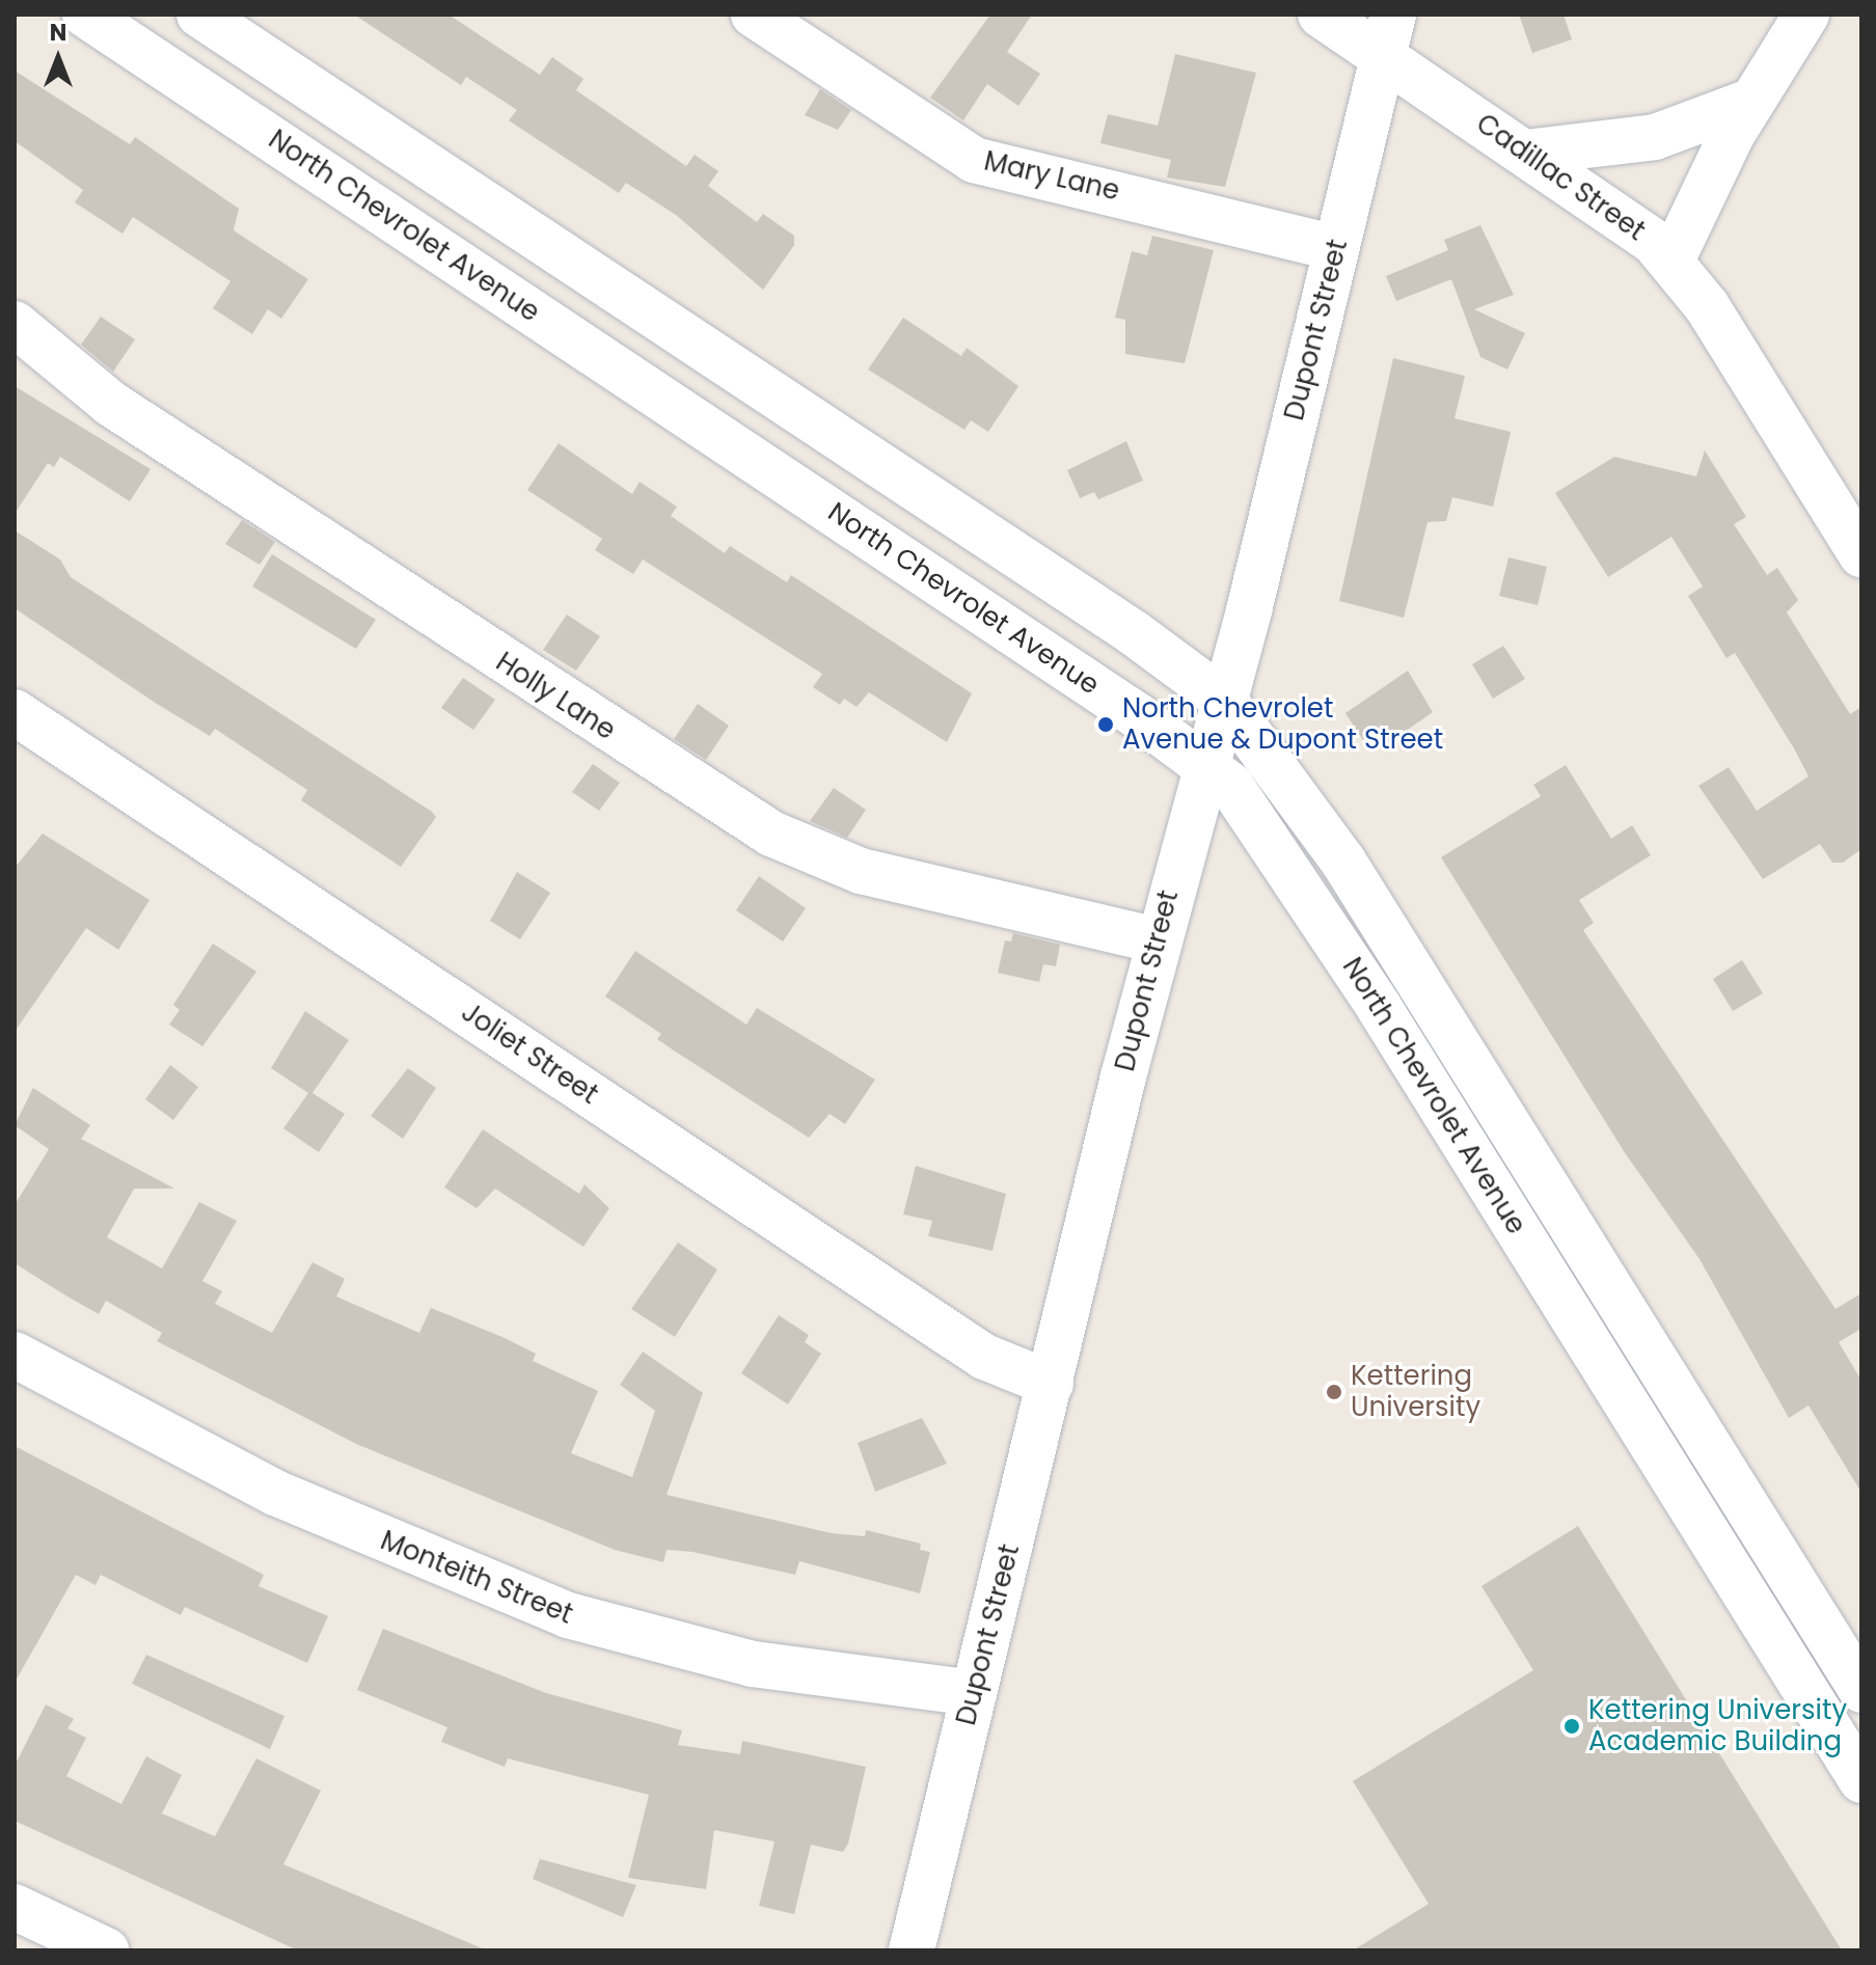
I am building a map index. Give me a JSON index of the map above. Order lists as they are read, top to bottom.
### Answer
{
  "streets": {
    "street": [
      "Mary Lane",
      "Cadillac Street",
      "North Chevrolet Avenue",
      "Dupont Street",
      "Holly Lane",
      "Joliet Street",
      "Monteith Street"
    ]
  },
  "crossings": [
    ["Mary Lane", "Dupont Street"],
    ["Cadillac Street", "Dupont Street"],
    ["North Chevrolet Avenue", "Dupont Street"],
    ["Dupont Street", "Holly Lane"],
    ["Dupont Street", "Joliet Street"],
    ["Dupont Street", "Monteith Street"]
  ],
  "places": ["North Chevrolet Avenue & Dupont Street", "Kettering University", "Kettering University Academic Building"],
  "north": "top"
}
